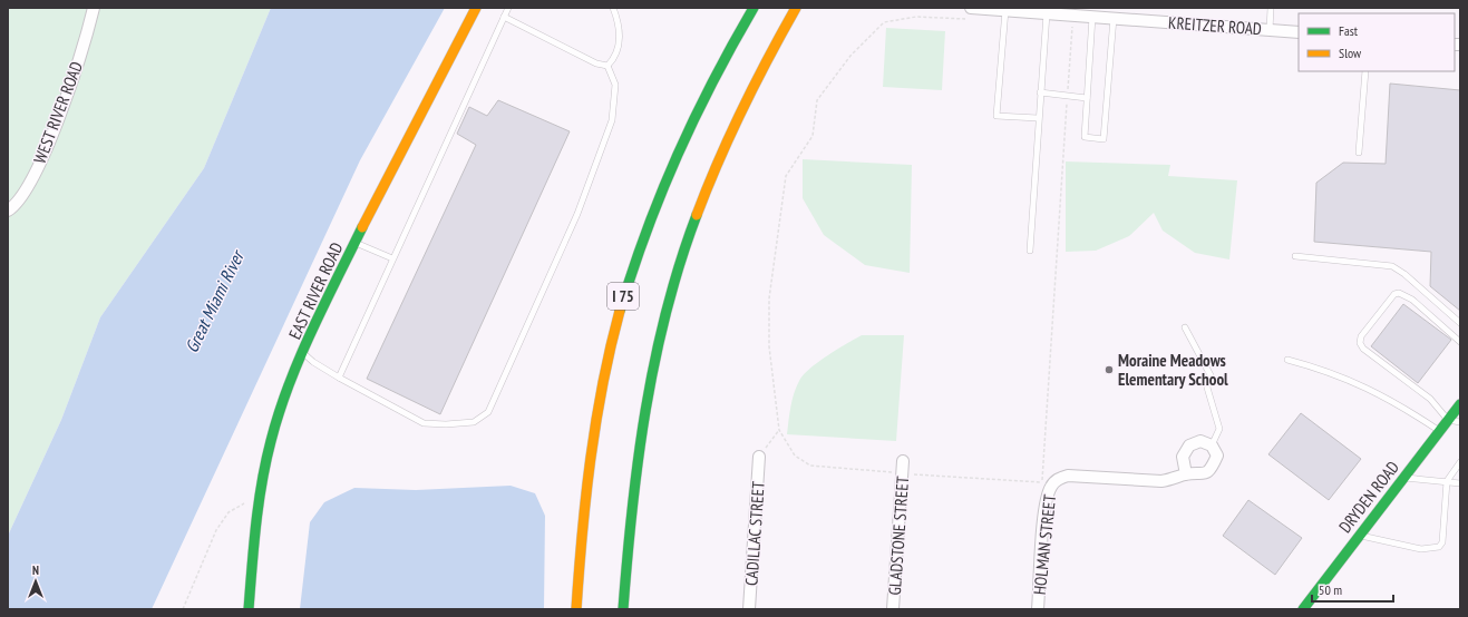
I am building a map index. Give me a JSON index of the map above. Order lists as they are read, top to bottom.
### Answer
{
  "streets": {
    "main road": ["EAST RIVER ROAD", "I 75", "DRYDEN ROAD"],
    "street": [
      "KREITZER ROAD",
      "WEST RIVER ROAD",
      "CADILLAC STREET",
      "GLADSTONE STREET",
      "HOLMAN STREET"
    ]
  },
  "water": ["Great Miami River"],
  "places": ["Moraine Meadows Elementary School"],
  "legend": ["Fast", "Slow"],
  "scale_bar": "50 m",
  "north": "top"
}
